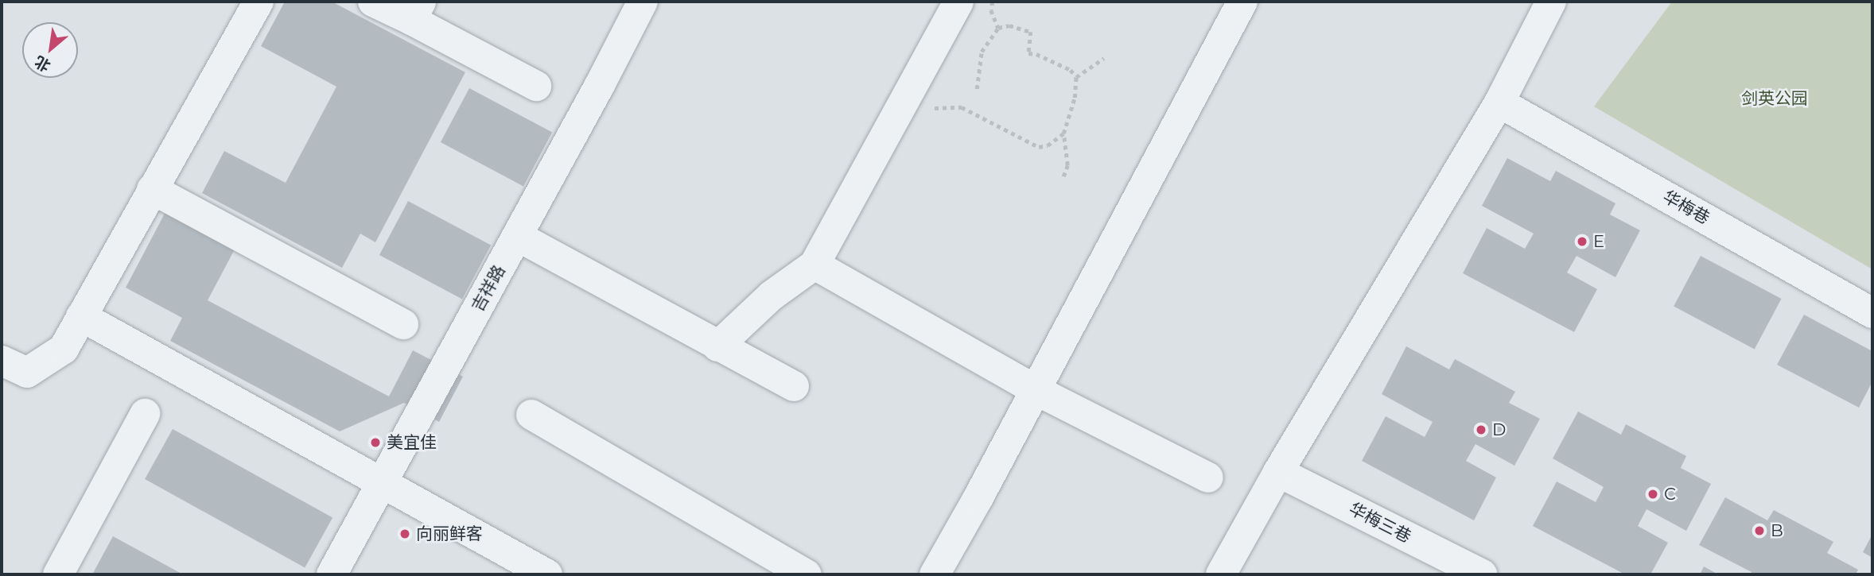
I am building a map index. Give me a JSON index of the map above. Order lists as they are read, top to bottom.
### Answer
{
  "streets": {
    "street": ["华梅巷", "吉祥路", "华梅三巷"]
  },
  "parks": ["剑英公园"],
  "places": [
    "E",
    "D",
    "美宜佳",
    "C",
    "B",
    "向丽鲜客"
  ],
  "north": "bottom left"
}
